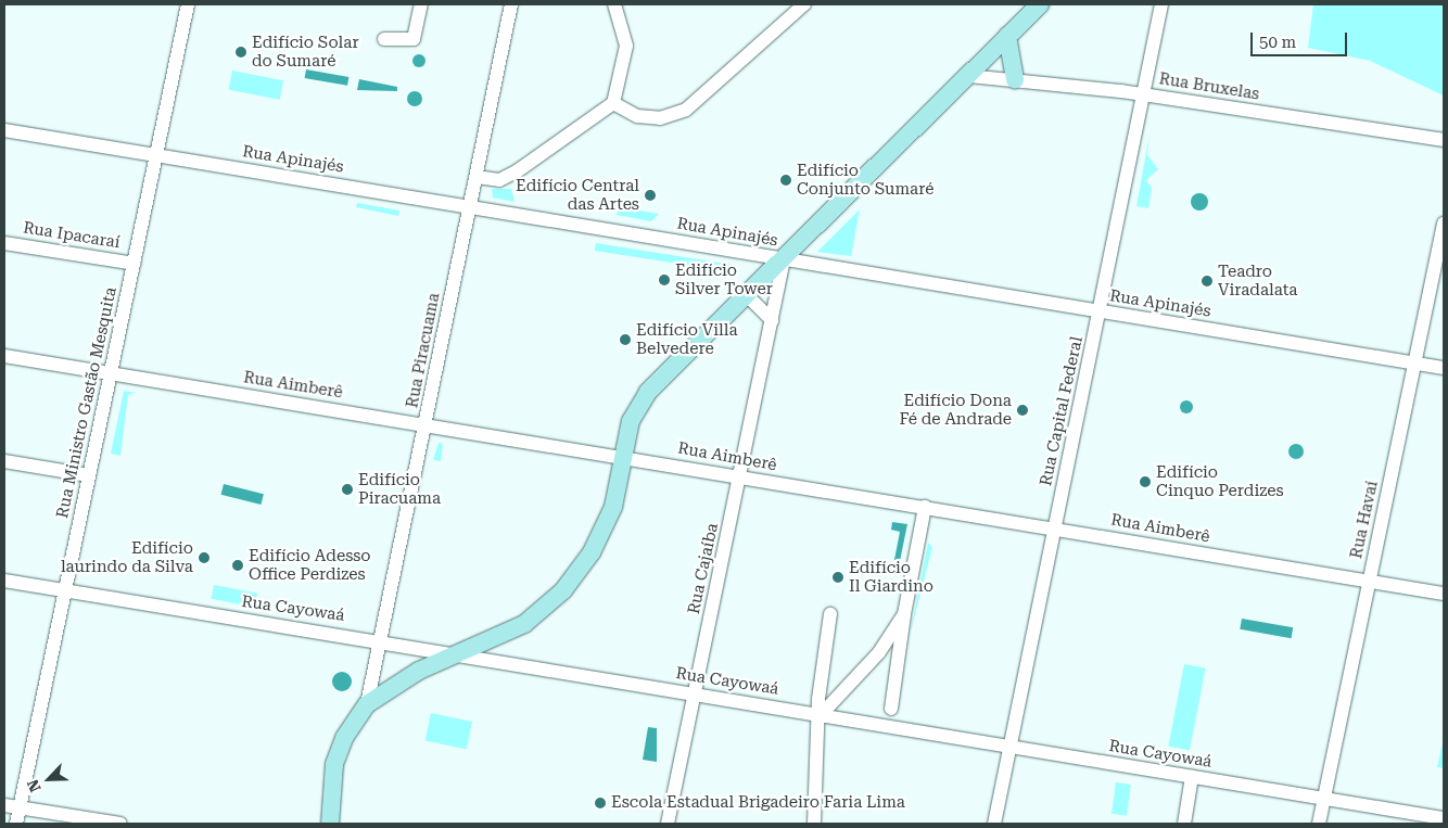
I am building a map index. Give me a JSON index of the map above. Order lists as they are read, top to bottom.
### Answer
{
  "streets": {
    "street": [
      "Rua Bruxelas",
      "Rua Apinajés",
      "Rua Ipacaraí",
      "Rua Piracuama",
      "Rua Aimberê",
      "Rua Ministro Gastão Mesquita",
      "Rua Capital Federal",
      "Rua Havaí",
      "Rua Cajaíba",
      "Rua Cayowaá"
    ]
  },
  "crossings": [
    ["Rua Bruxelas", "Rua Capital Federal"],
    ["Rua Apinajés", "Rua Piracuama"],
    ["Rua Apinajés", "Rua Ministro Gastão Mesquita"],
    ["Rua Apinajés", "Rua Capital Federal"],
    ["Rua Apinajés", "Rua Havaí"],
    ["Rua Apinajés", "Rua Cajaíba"],
    ["Rua Ipacaraí", "Rua Ministro Gastão Mesquita"],
    ["Rua Piracuama", "Rua Aimberê"],
    ["Rua Piracuama", "Rua Cayowaá"],
    ["Rua Aimberê", "Rua Ministro Gastão Mesquita"],
    ["Rua Aimberê", "Rua Capital Federal"],
    ["Rua Aimberê", "Rua Havaí"],
    ["Rua Aimberê", "Rua Cajaíba"],
    ["Rua Ministro Gastão Mesquita", "Rua Cayowaá"],
    ["Rua Capital Federal", "Rua Cayowaá"],
    ["Rua Havaí", "Rua Cayowaá"],
    ["Rua Cajaíba", "Rua Cayowaá"]
  ],
  "places": [
    "Edifício Solar do Sumaré",
    "Edifício Conjunto Sumaré",
    "Edifício Central das Artes",
    "Edifício Silver Tower",
    "Teadro Viradalata",
    "Edifício Villa Belvedere",
    "Edifício Dona Fé de Andrade",
    "Edifício Cinquo Perdizes",
    "Edifício Piracuama",
    "Edifício laurindo da Silva",
    "Edifício Adesso Office Perdizes",
    "Edifício Il Giardino",
    "Escola Estadual Brigadeiro Faria Lima"
  ],
  "scale_bar": "50 m",
  "north": "bottom left"
}
